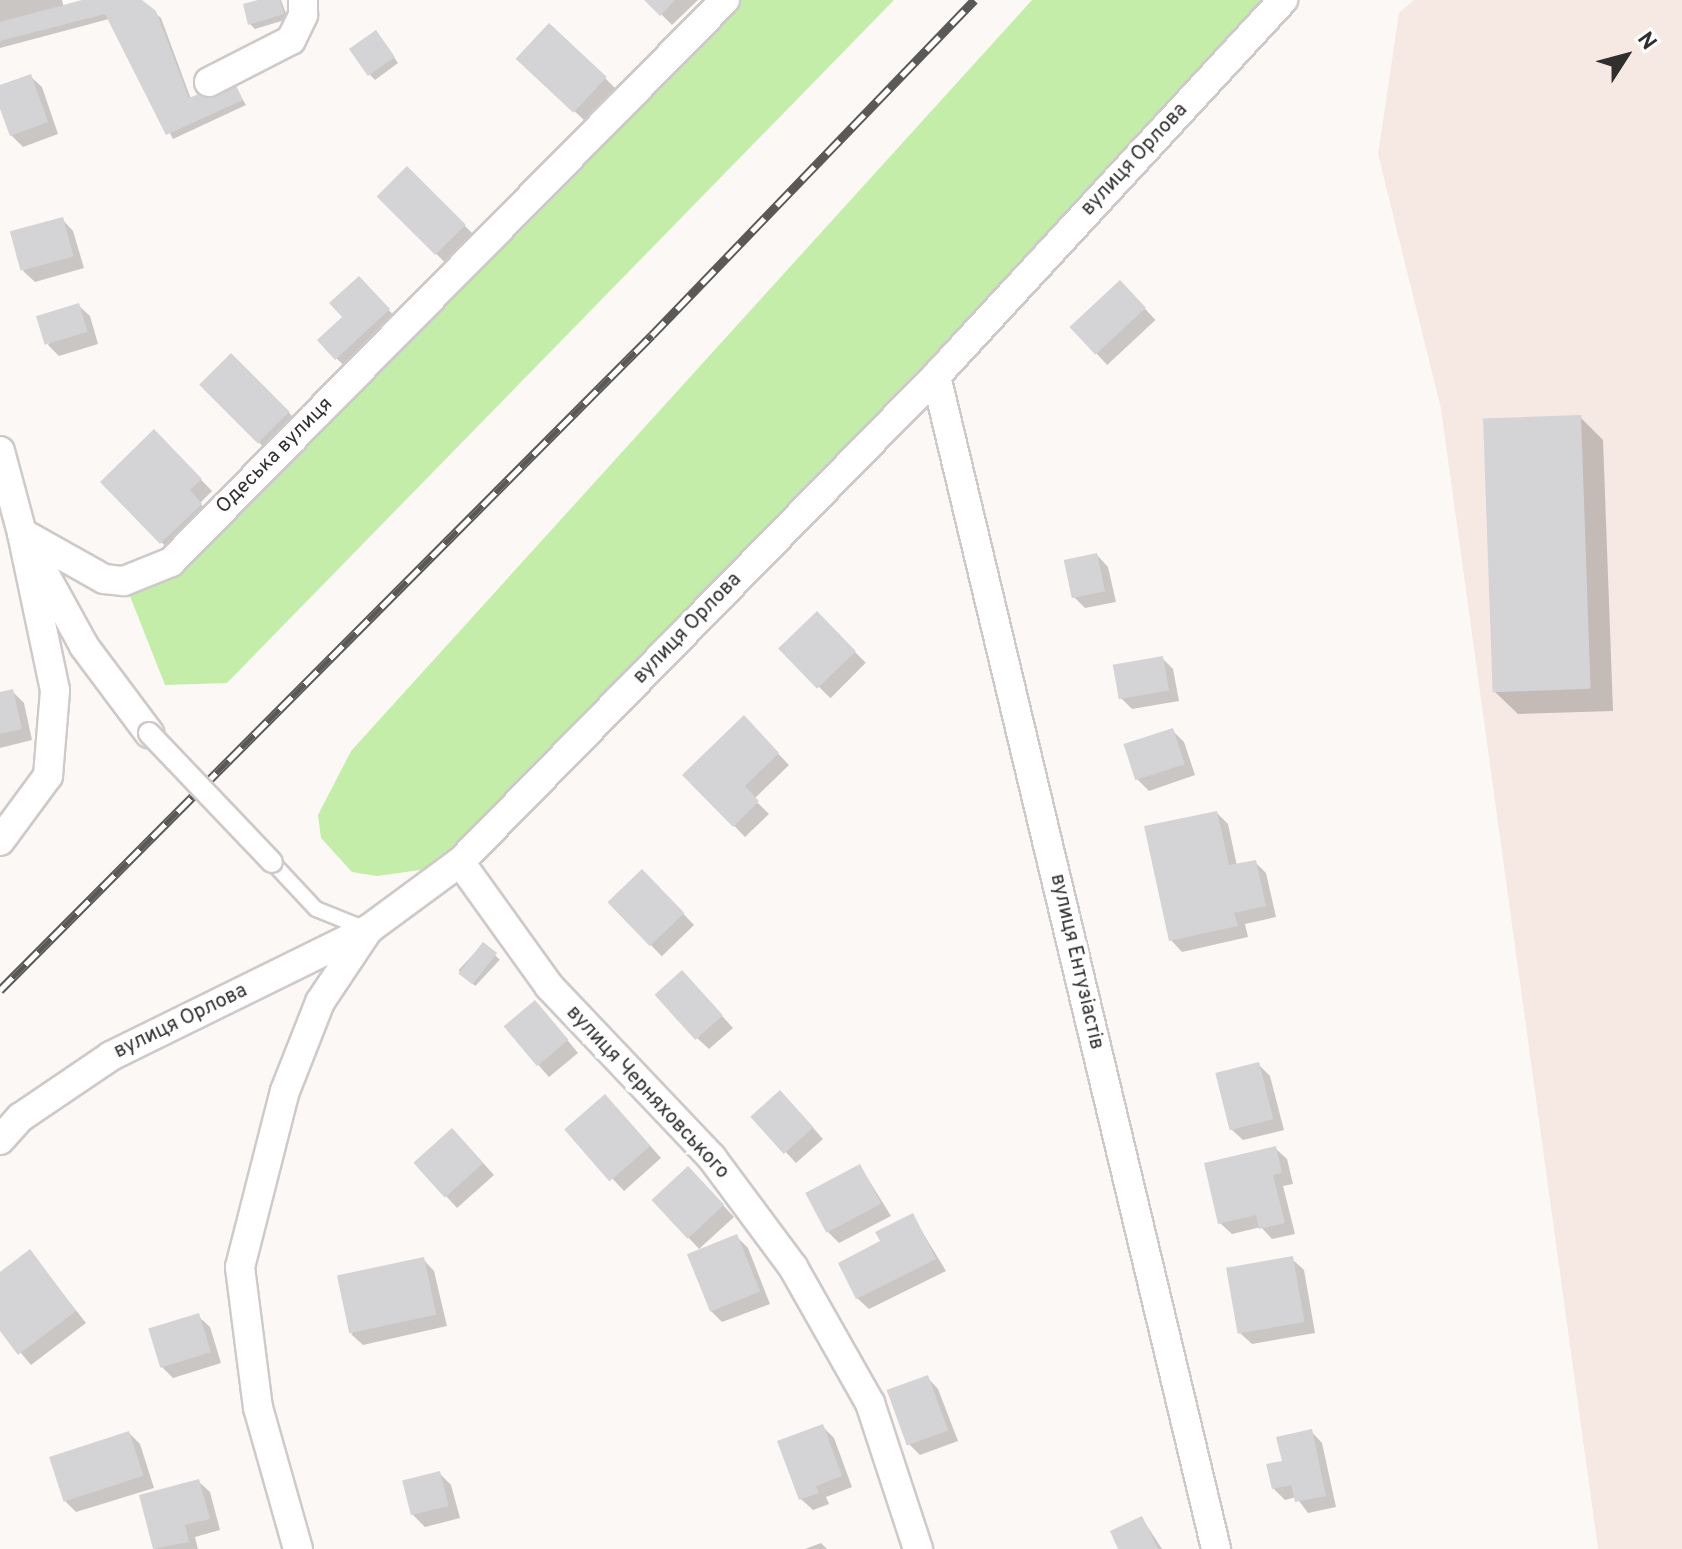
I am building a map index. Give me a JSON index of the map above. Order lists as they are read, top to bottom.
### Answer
{
  "streets": {
    "street": [
      "вулиця Орлова",
      "Одеська вулиця",
      "вулиця Ентузіастів",
      "вулиця Черняховського"
    ]
  },
  "crossings": [
    ["вулиця Орлова", "вулиця Ентузіастів"],
    ["вулиця Орлова", "вулиця Черняховського"]
  ],
  "north": "top right"
}
